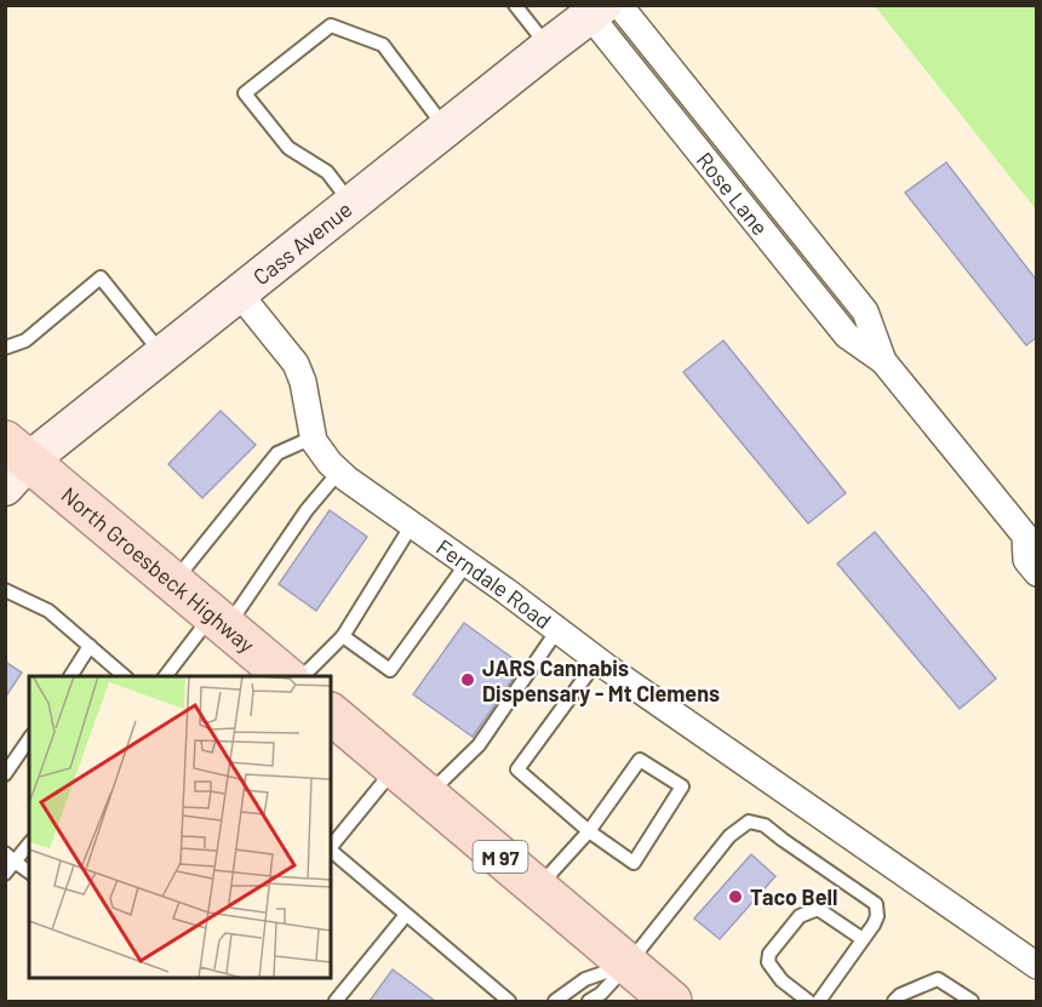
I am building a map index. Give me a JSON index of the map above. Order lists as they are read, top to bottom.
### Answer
{
  "streets": {
    "main road": ["Cass Avenue", "North Groesbeck Highway", "M 97"],
    "street": ["Rose Lane", "Ferndale Road"]
  },
  "crossings": [
    ["Rose Lane", "Cass Avenue"],
    ["Cass Avenue", "North Groesbeck Highway"],
    ["Cass Avenue", "Ferndale Road"]
  ],
  "places": ["JARS Cannabis Dispensary - Mt Clemens", "Taco Bell"]
}
